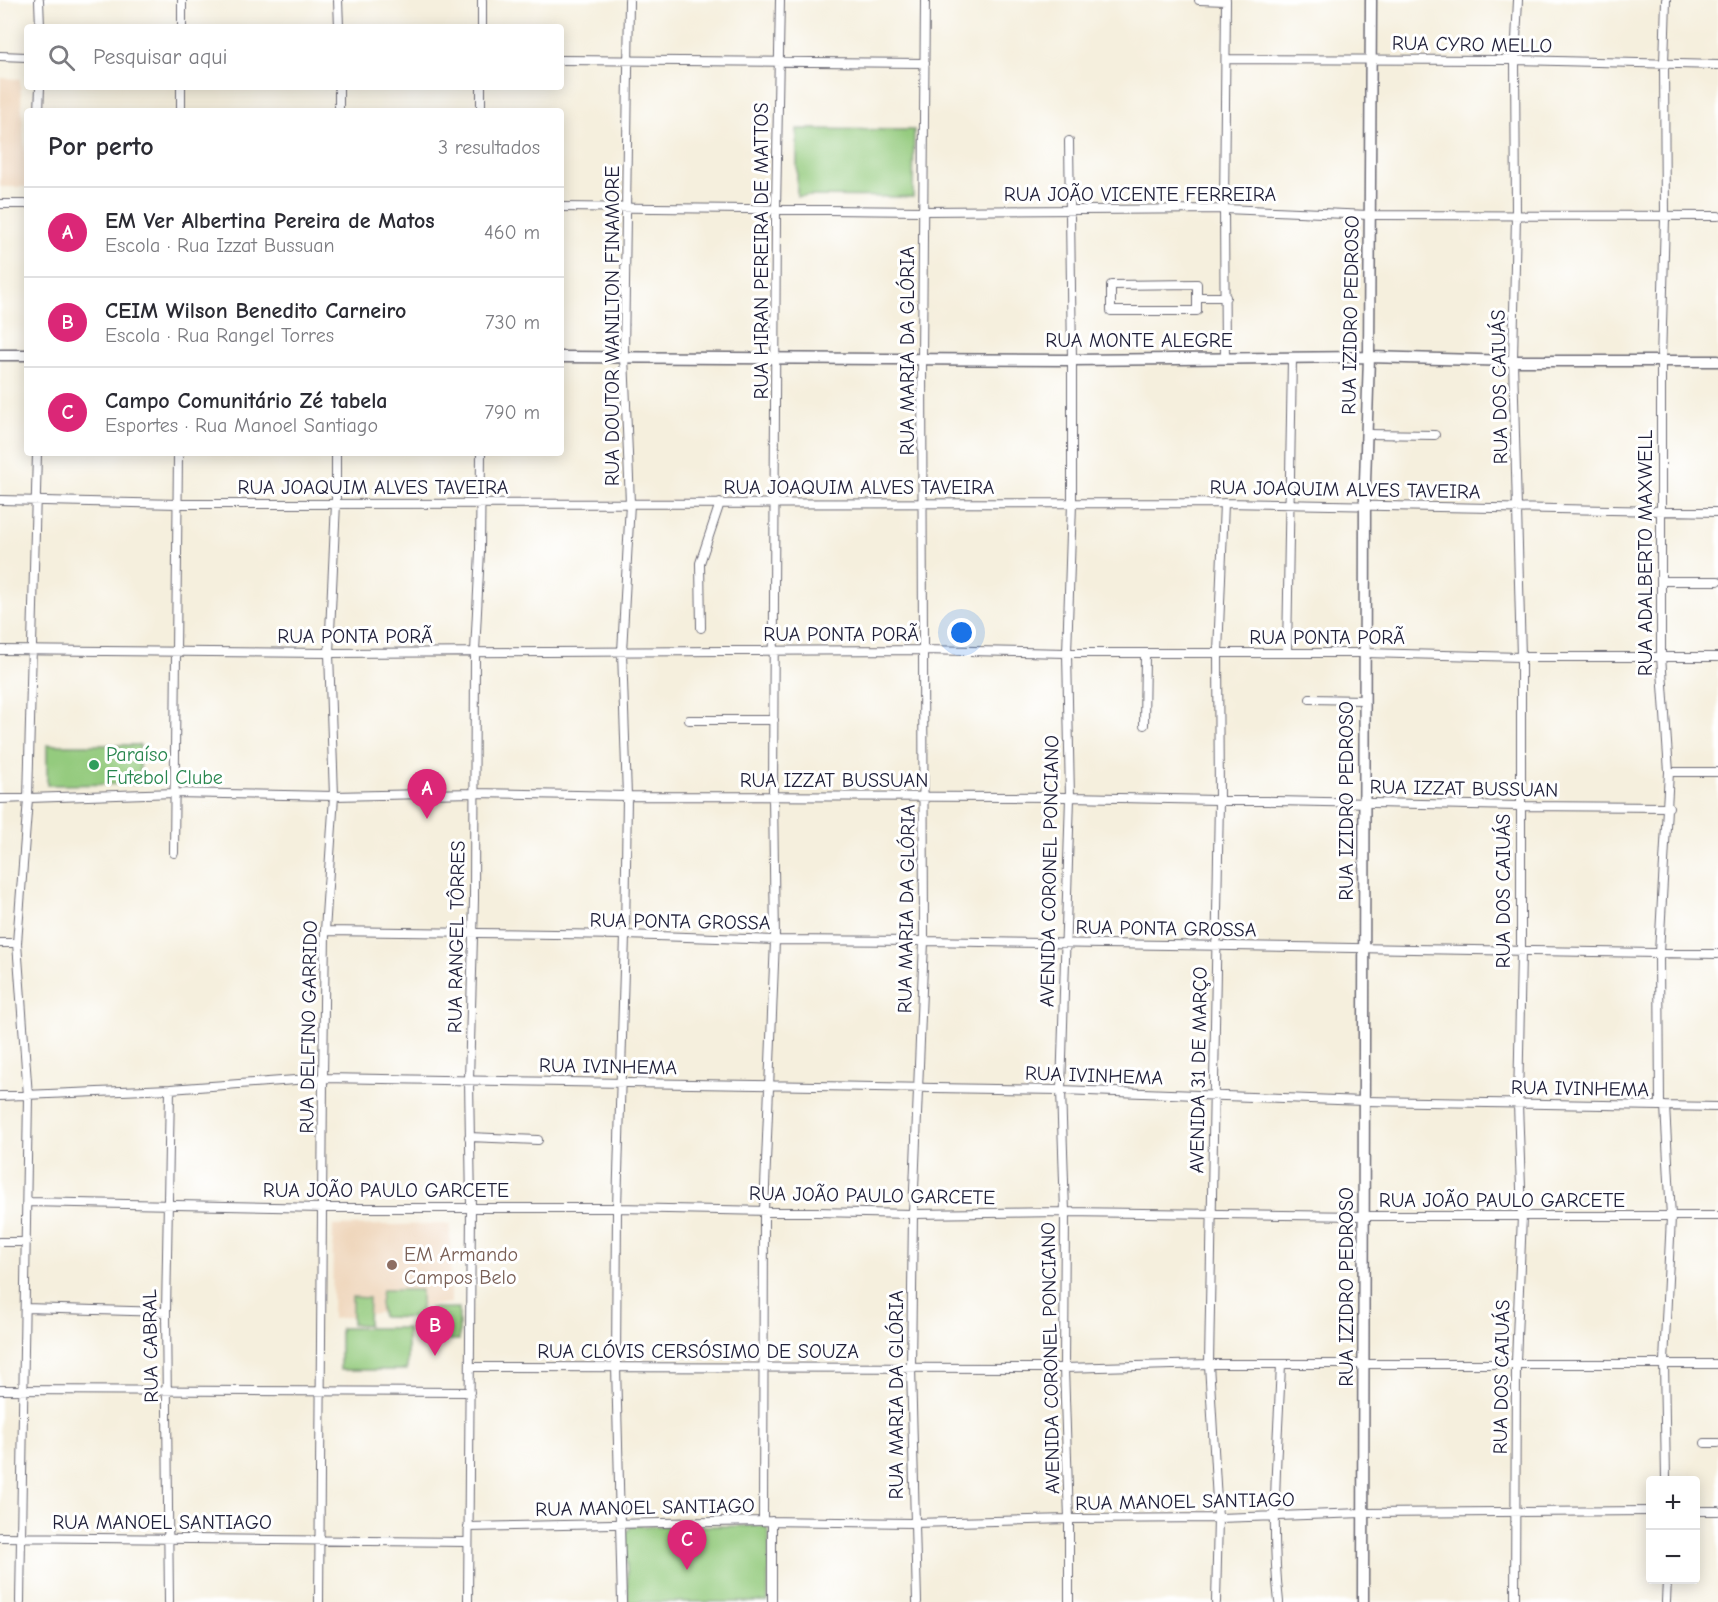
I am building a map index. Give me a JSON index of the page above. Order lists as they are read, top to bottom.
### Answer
{
  "streets": {
    "street": [
      "RUA CYRO MELLO",
      "RUA JOÃO VICENTE FERREIRA",
      "RUA HIRAN PEREIRA DE MATTOS",
      "RUA IZIDRO PEDROSO",
      "RUA DOUTOR WANILTON FINAMORE",
      "RUA MONTE ALEGRE",
      "RUA MARIA DA GLÓRIA",
      "RUA DOS CAIUÁS",
      "RUA JOAQUIM ALVES TAVEIRA",
      "RUA ADALBERTO MAXWELL",
      "RUA PONTA PORÃ",
      "RUA IZZAT BUSSUAN",
      "AVENIDA CORONEL PONCIANO",
      "RUA PONTA GROSSA",
      "RUA RANGEL TÔRRES",
      "RUA DELFINO GARRIDO",
      "RUA IVINHEMA",
      "AVENIDA 31 DE MARÇO",
      "RUA JOÃO PAULO GARCETE",
      "RUA CABRAL",
      "RUA CLÓVIS CERSÓSIMO DE SOUZA",
      "RUA MANOEL SANTIAGO"
    ]
  },
  "crossings": [
    ["RUA CYRO MELLO", "RUA IZIDRO PEDROSO"],
    ["RUA CYRO MELLO", "RUA DOS CAIUÁS"],
    ["RUA CYRO MELLO", "RUA ADALBERTO MAXWELL"],
    ["RUA JOÃO VICENTE FERREIRA", "RUA HIRAN PEREIRA DE MATTOS"],
    ["RUA JOÃO VICENTE FERREIRA", "RUA IZIDRO PEDROSO"],
    ["RUA JOÃO VICENTE FERREIRA", "RUA DOUTOR WANILTON FINAMORE"],
    ["RUA JOÃO VICENTE FERREIRA", "RUA MARIA DA GLÓRIA"],
    ["RUA JOÃO VICENTE FERREIRA", "RUA DOS CAIUÁS"],
    ["RUA JOÃO VICENTE FERREIRA", "RUA ADALBERTO MAXWELL"],
    ["RUA JOÃO VICENTE FERREIRA", "AVENIDA CORONEL PONCIANO"],
    ["RUA HIRAN PEREIRA DE MATTOS", "RUA MONTE ALEGRE"],
    ["RUA HIRAN PEREIRA DE MATTOS", "RUA JOAQUIM ALVES TAVEIRA"],
    ["RUA HIRAN PEREIRA DE MATTOS", "RUA PONTA PORÃ"],
    ["RUA HIRAN PEREIRA DE MATTOS", "RUA IZZAT BUSSUAN"],
    ["RUA HIRAN PEREIRA DE MATTOS", "RUA PONTA GROSSA"],
    ["RUA HIRAN PEREIRA DE MATTOS", "RUA IVINHEMA"],
    ["RUA HIRAN PEREIRA DE MATTOS", "RUA JOÃO PAULO GARCETE"],
    ["RUA HIRAN PEREIRA DE MATTOS", "RUA CLÓVIS CERSÓSIMO DE SOUZA"],
    ["RUA HIRAN PEREIRA DE MATTOS", "RUA MANOEL SANTIAGO"],
    ["RUA IZIDRO PEDROSO", "RUA MONTE ALEGRE"],
    ["RUA IZIDRO PEDROSO", "RUA JOAQUIM ALVES TAVEIRA"],
    ["RUA IZIDRO PEDROSO", "RUA PONTA PORÃ"],
    ["RUA IZIDRO PEDROSO", "RUA IZZAT BUSSUAN"],
    ["RUA IZIDRO PEDROSO", "RUA PONTA GROSSA"],
    ["RUA IZIDRO PEDROSO", "RUA IVINHEMA"],
    ["RUA IZIDRO PEDROSO", "RUA JOÃO PAULO GARCETE"],
    ["RUA IZIDRO PEDROSO", "RUA CLÓVIS CERSÓSIMO DE SOUZA"],
    ["RUA IZIDRO PEDROSO", "RUA MANOEL SANTIAGO"],
    ["RUA DOUTOR WANILTON FINAMORE", "RUA MONTE ALEGRE"],
    ["RUA DOUTOR WANILTON FINAMORE", "RUA JOAQUIM ALVES TAVEIRA"],
    ["RUA DOUTOR WANILTON FINAMORE", "RUA PONTA PORÃ"],
    ["RUA DOUTOR WANILTON FINAMORE", "RUA IZZAT BUSSUAN"],
    ["RUA DOUTOR WANILTON FINAMORE", "RUA PONTA GROSSA"],
    ["RUA DOUTOR WANILTON FINAMORE", "RUA IVINHEMA"],
    ["RUA DOUTOR WANILTON FINAMORE", "RUA JOÃO PAULO GARCETE"],
    ["RUA DOUTOR WANILTON FINAMORE", "RUA CLÓVIS CERSÓSIMO DE SOUZA"],
    ["RUA DOUTOR WANILTON FINAMORE", "RUA MANOEL SANTIAGO"],
    ["RUA MONTE ALEGRE", "RUA MARIA DA GLÓRIA"],
    ["RUA MONTE ALEGRE", "RUA DOS CAIUÁS"],
    ["RUA MONTE ALEGRE", "RUA ADALBERTO MAXWELL"],
    ["RUA MONTE ALEGRE", "AVENIDA CORONEL PONCIANO"],
    ["RUA MARIA DA GLÓRIA", "RUA JOAQUIM ALVES TAVEIRA"],
    ["RUA MARIA DA GLÓRIA", "RUA PONTA PORÃ"],
    ["RUA MARIA DA GLÓRIA", "RUA IZZAT BUSSUAN"],
    ["RUA MARIA DA GLÓRIA", "RUA PONTA GROSSA"],
    ["RUA MARIA DA GLÓRIA", "RUA IVINHEMA"],
    ["RUA MARIA DA GLÓRIA", "RUA JOÃO PAULO GARCETE"],
    ["RUA MARIA DA GLÓRIA", "RUA CLÓVIS CERSÓSIMO DE SOUZA"],
    ["RUA MARIA DA GLÓRIA", "RUA MANOEL SANTIAGO"],
    ["RUA DOS CAIUÁS", "RUA JOAQUIM ALVES TAVEIRA"],
    ["RUA DOS CAIUÁS", "RUA PONTA PORÃ"],
    ["RUA DOS CAIUÁS", "RUA IZZAT BUSSUAN"],
    ["RUA DOS CAIUÁS", "RUA PONTA GROSSA"],
    ["RUA DOS CAIUÁS", "RUA IVINHEMA"],
    ["RUA DOS CAIUÁS", "RUA JOÃO PAULO GARCETE"],
    ["RUA DOS CAIUÁS", "RUA CLÓVIS CERSÓSIMO DE SOUZA"],
    ["RUA DOS CAIUÁS", "RUA MANOEL SANTIAGO"],
    ["RUA JOAQUIM ALVES TAVEIRA", "RUA ADALBERTO MAXWELL"],
    ["RUA JOAQUIM ALVES TAVEIRA", "AVENIDA CORONEL PONCIANO"],
    ["RUA JOAQUIM ALVES TAVEIRA", "RUA RANGEL TÔRRES"],
    ["RUA JOAQUIM ALVES TAVEIRA", "RUA DELFINO GARRIDO"],
    ["RUA JOAQUIM ALVES TAVEIRA", "AVENIDA 31 DE MARÇO"],
    ["RUA ADALBERTO MAXWELL", "RUA PONTA PORÃ"],
    ["RUA ADALBERTO MAXWELL", "RUA IZZAT BUSSUAN"],
    ["RUA ADALBERTO MAXWELL", "RUA PONTA GROSSA"],
    ["RUA ADALBERTO MAXWELL", "RUA IVINHEMA"],
    ["RUA ADALBERTO MAXWELL", "RUA JOÃO PAULO GARCETE"],
    ["RUA ADALBERTO MAXWELL", "RUA CLÓVIS CERSÓSIMO DE SOUZA"],
    ["RUA PONTA PORÃ", "AVENIDA CORONEL PONCIANO"],
    ["RUA PONTA PORÃ", "RUA RANGEL TÔRRES"],
    ["RUA PONTA PORÃ", "RUA DELFINO GARRIDO"],
    ["RUA PONTA PORÃ", "AVENIDA 31 DE MARÇO"],
    ["RUA IZZAT BUSSUAN", "AVENIDA CORONEL PONCIANO"],
    ["RUA IZZAT BUSSUAN", "RUA RANGEL TÔRRES"],
    ["RUA IZZAT BUSSUAN", "RUA DELFINO GARRIDO"],
    ["RUA IZZAT BUSSUAN", "AVENIDA 31 DE MARÇO"],
    ["AVENIDA CORONEL PONCIANO", "RUA PONTA GROSSA"],
    ["AVENIDA CORONEL PONCIANO", "RUA IVINHEMA"],
    ["AVENIDA CORONEL PONCIANO", "RUA JOÃO PAULO GARCETE"],
    ["AVENIDA CORONEL PONCIANO", "RUA CLÓVIS CERSÓSIMO DE SOUZA"],
    ["AVENIDA CORONEL PONCIANO", "RUA MANOEL SANTIAGO"],
    ["RUA PONTA GROSSA", "RUA RANGEL TÔRRES"],
    ["RUA PONTA GROSSA", "RUA DELFINO GARRIDO"],
    ["RUA PONTA GROSSA", "AVENIDA 31 DE MARÇO"],
    ["RUA RANGEL TÔRRES", "RUA IVINHEMA"],
    ["RUA RANGEL TÔRRES", "RUA JOÃO PAULO GARCETE"],
    ["RUA RANGEL TÔRRES", "RUA CLÓVIS CERSÓSIMO DE SOUZA"],
    ["RUA RANGEL TÔRRES", "RUA MANOEL SANTIAGO"],
    ["RUA DELFINO GARRIDO", "RUA IVINHEMA"],
    ["RUA DELFINO GARRIDO", "RUA JOÃO PAULO GARCETE"],
    ["RUA DELFINO GARRIDO", "RUA MANOEL SANTIAGO"],
    ["RUA IVINHEMA", "AVENIDA 31 DE MARÇO"],
    ["RUA IVINHEMA", "RUA CABRAL"],
    ["AVENIDA 31 DE MARÇO", "RUA JOÃO PAULO GARCETE"],
    ["AVENIDA 31 DE MARÇO", "RUA CLÓVIS CERSÓSIMO DE SOUZA"],
    ["AVENIDA 31 DE MARÇO", "RUA MANOEL SANTIAGO"],
    ["RUA JOÃO PAULO GARCETE", "RUA CABRAL"],
    ["RUA CABRAL", "RUA MANOEL SANTIAGO"]
  ],
  "places": ["Paraíso Futebol Clube", "EM Armando Campos Belo"],
  "page": {
    "search": "Pesquisar aqui",
    "heading": ["Por perto", "3 resultados"],
    "list": [
      {
        "mark": "A",
        "name": "EM Ver Albertina Pereira de Matos",
        "note": "Escola · Rua Izzat Bussuan",
        "value": "460 m"
      },
      {
        "mark": "B",
        "name": "CEIM Wilson Benedito Carneiro",
        "note": "Escola · Rua Rangel Torres",
        "value": "730 m"
      },
      {
        "mark": "C",
        "name": "Campo Comunitário Zé tabela",
        "note": "Esportes · Rua Manoel Santiago",
        "value": "790 m"
      }
    ],
    "pins": ["A", "B", "C"],
    "map_buttons": ["+", "−"]
  }
}
